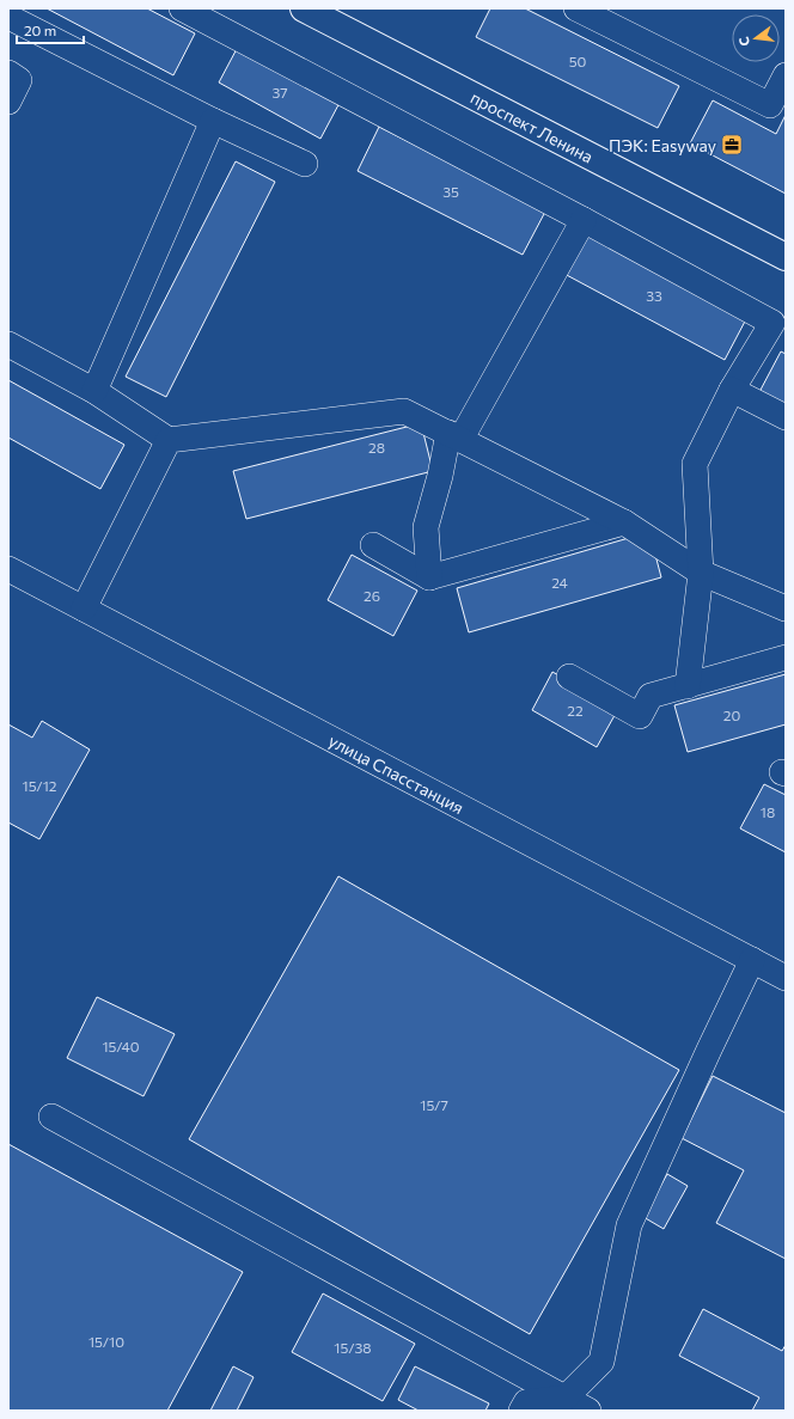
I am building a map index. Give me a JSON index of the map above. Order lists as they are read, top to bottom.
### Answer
{
  "streets": {
    "main road": ["проспект Ленина"],
    "street": ["улица Спасстанция"]
  },
  "places": {
    "office": ["ПЭК: Easyway"]
  },
  "house_numbers": [
    "50",
    "37",
    "35",
    "33",
    "28",
    "24",
    "26",
    "22",
    "20",
    "15/12",
    "18",
    "15/40",
    "15/7",
    "15/10",
    "15/38"
  ],
  "scale_bar": "20 m",
  "north": "left"
}
